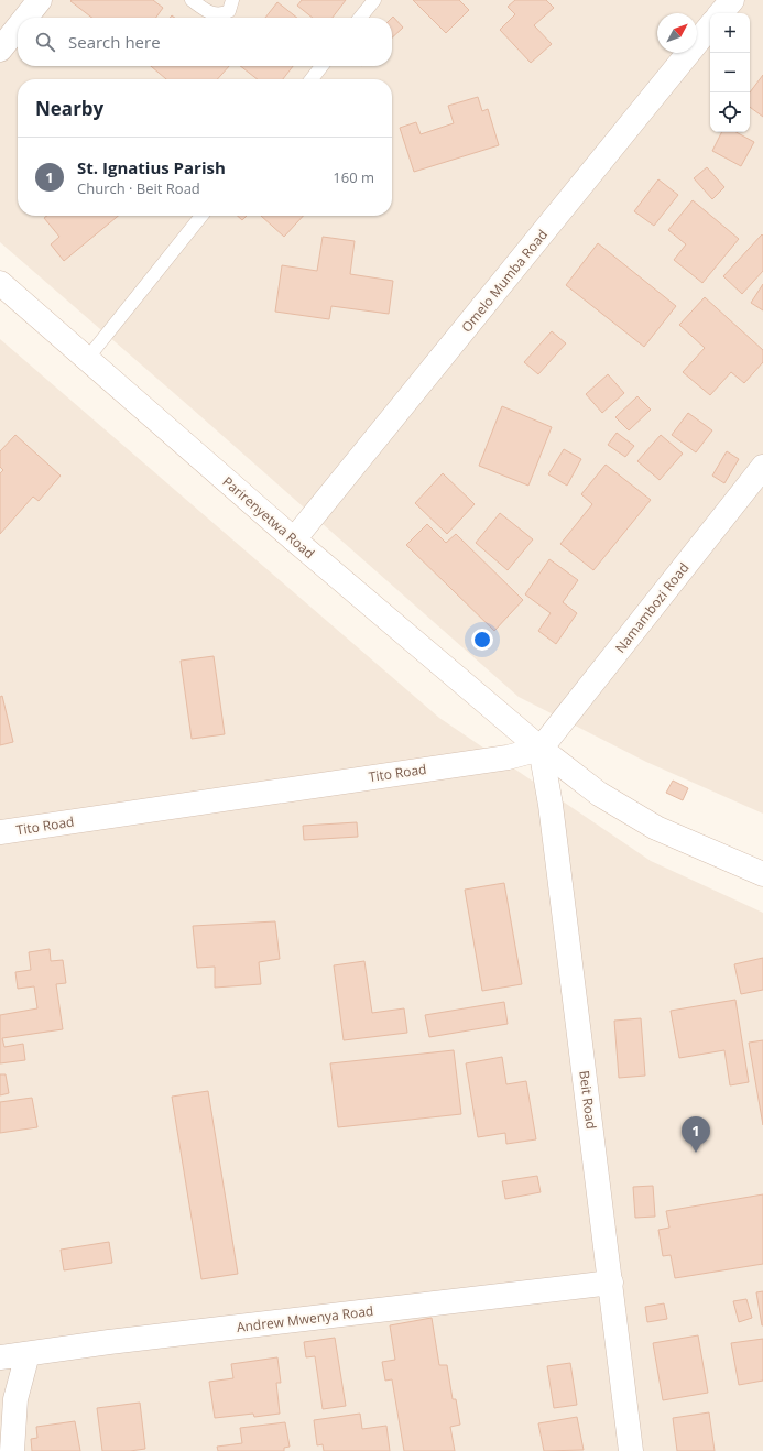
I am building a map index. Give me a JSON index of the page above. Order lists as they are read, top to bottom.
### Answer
{
  "streets": {
    "street": [
      "Omelo Mumba Road",
      "Parirenyetwa Road",
      "Namambozi Road",
      "Tito Road",
      "Beit Road",
      "Andrew Mwenya Road"
    ]
  },
  "crossings": [
    ["Omelo Mumba Road", "Parirenyetwa Road"],
    ["Parirenyetwa Road", "Namambozi Road"],
    ["Parirenyetwa Road", "Tito Road"],
    ["Parirenyetwa Road", "Beit Road"],
    ["Namambozi Road", "Tito Road"],
    ["Namambozi Road", "Beit Road"],
    ["Tito Road", "Beit Road"],
    ["Beit Road", "Andrew Mwenya Road"]
  ],
  "north": "top right",
  "page": {
    "map_buttons": ["+", "−"],
    "search": "Search here",
    "heading": "Nearby",
    "list": [
      {
        "mark": "1",
        "name": "St. Ignatius Parish",
        "note": "Church · Beit Road",
        "value": "160 m"
      }
    ],
    "pins": "1"
  }
}
